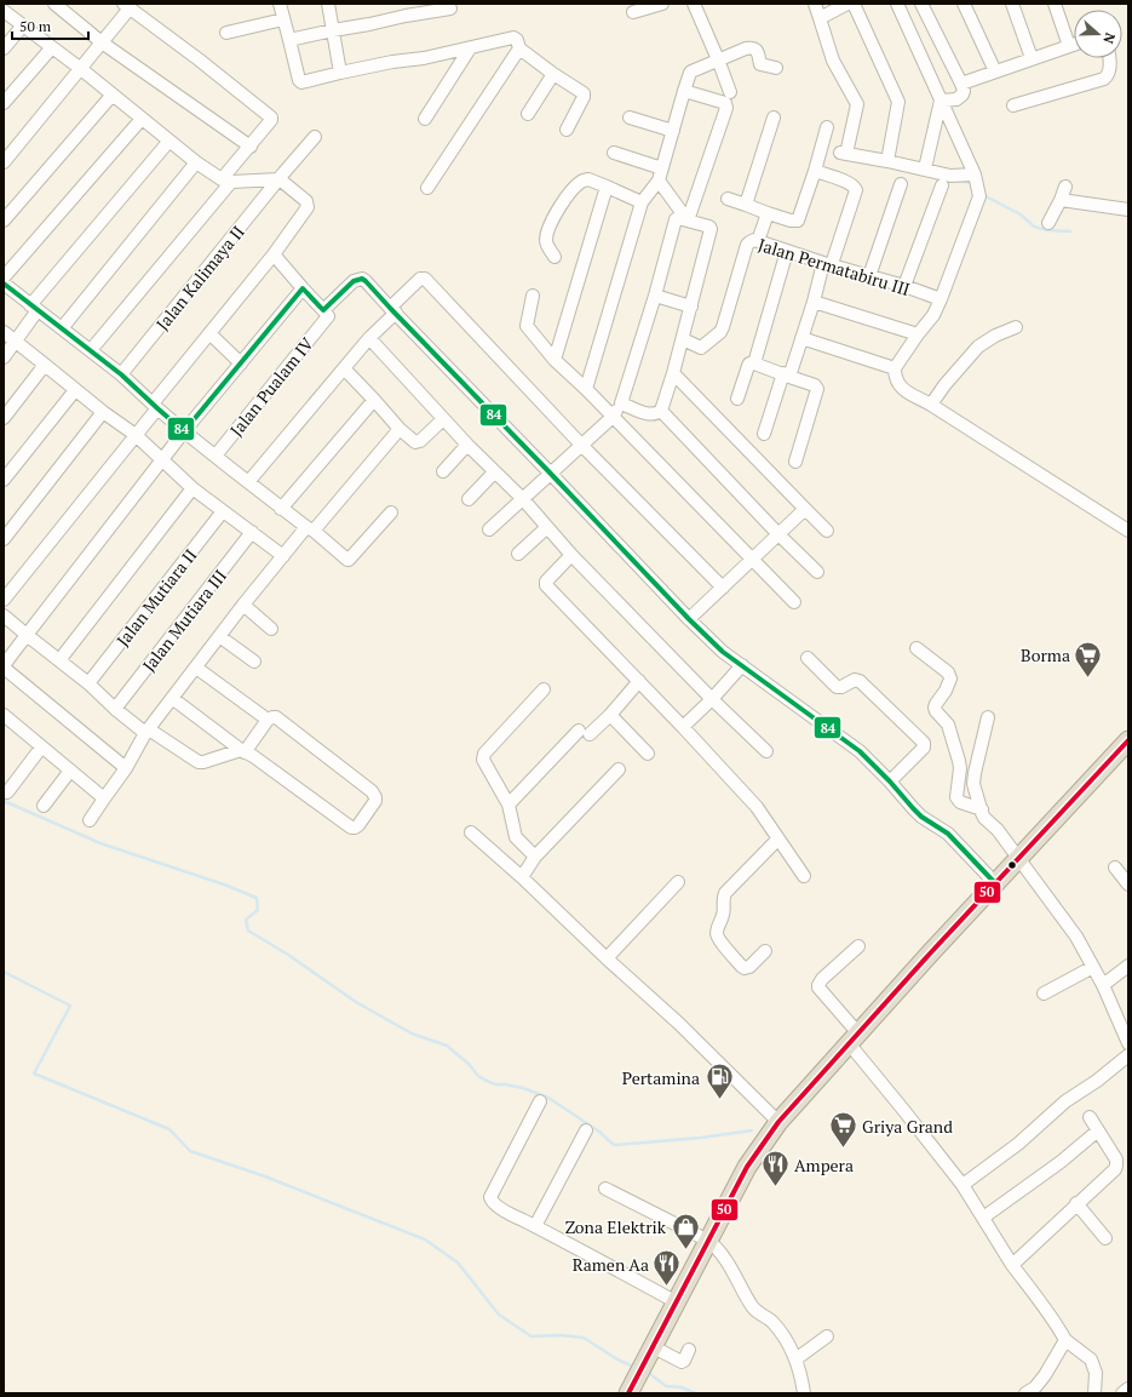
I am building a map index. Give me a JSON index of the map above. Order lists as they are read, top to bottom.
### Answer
{
  "streets": {
    "street": [
      "Jalan Permatabiru III",
      "Jalan Kalimaya II",
      "Jalan Pualam IV",
      "Jalan Mutiara II",
      "Jalan Mutiara III"
    ]
  },
  "places": {
    "supermarket": ["Borma", "Griya Grand"],
    "fuel station": ["Pertamina"],
    "restaurant": ["Ampera", "Ramen Aa"],
    "shop": ["Zona Elektrik"]
  },
  "lines": ["transit line 84", "transit line 50"],
  "scale_bar": "50 m",
  "north": "right"
}
